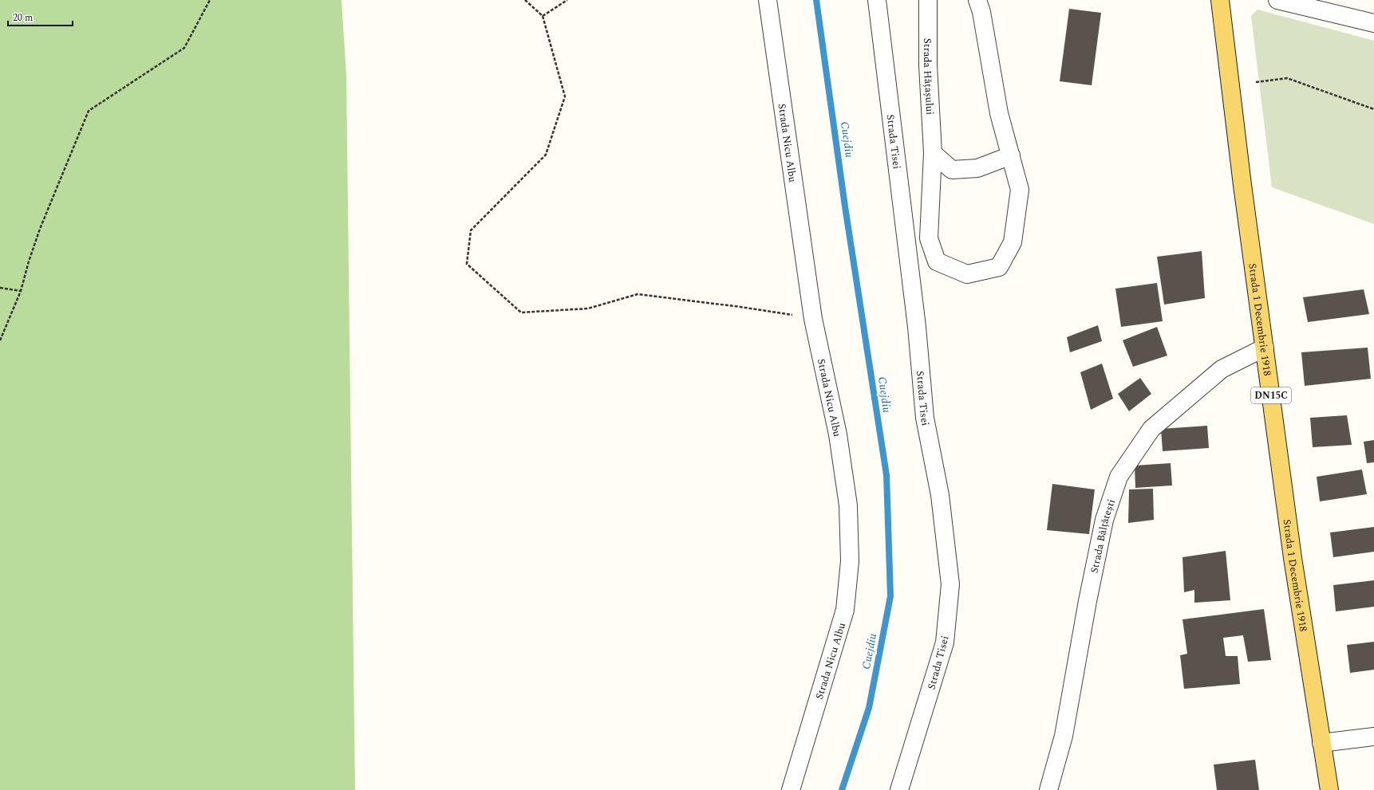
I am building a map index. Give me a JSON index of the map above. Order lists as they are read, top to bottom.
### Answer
{
  "streets": {
    "main road": ["Strada 1 Decembrie 1918", "DN15C"],
    "street": [
      "Strada Hățașului",
      "Strada Tisei",
      "Strada Nicu Albu",
      "Strada Bălțătești"
    ]
  },
  "crossings": [
    ["Strada 1 Decembrie 1918", "Strada Bălțătești"]
  ],
  "water": ["Cuejdiu"],
  "scale_bar": "20 m"
}
